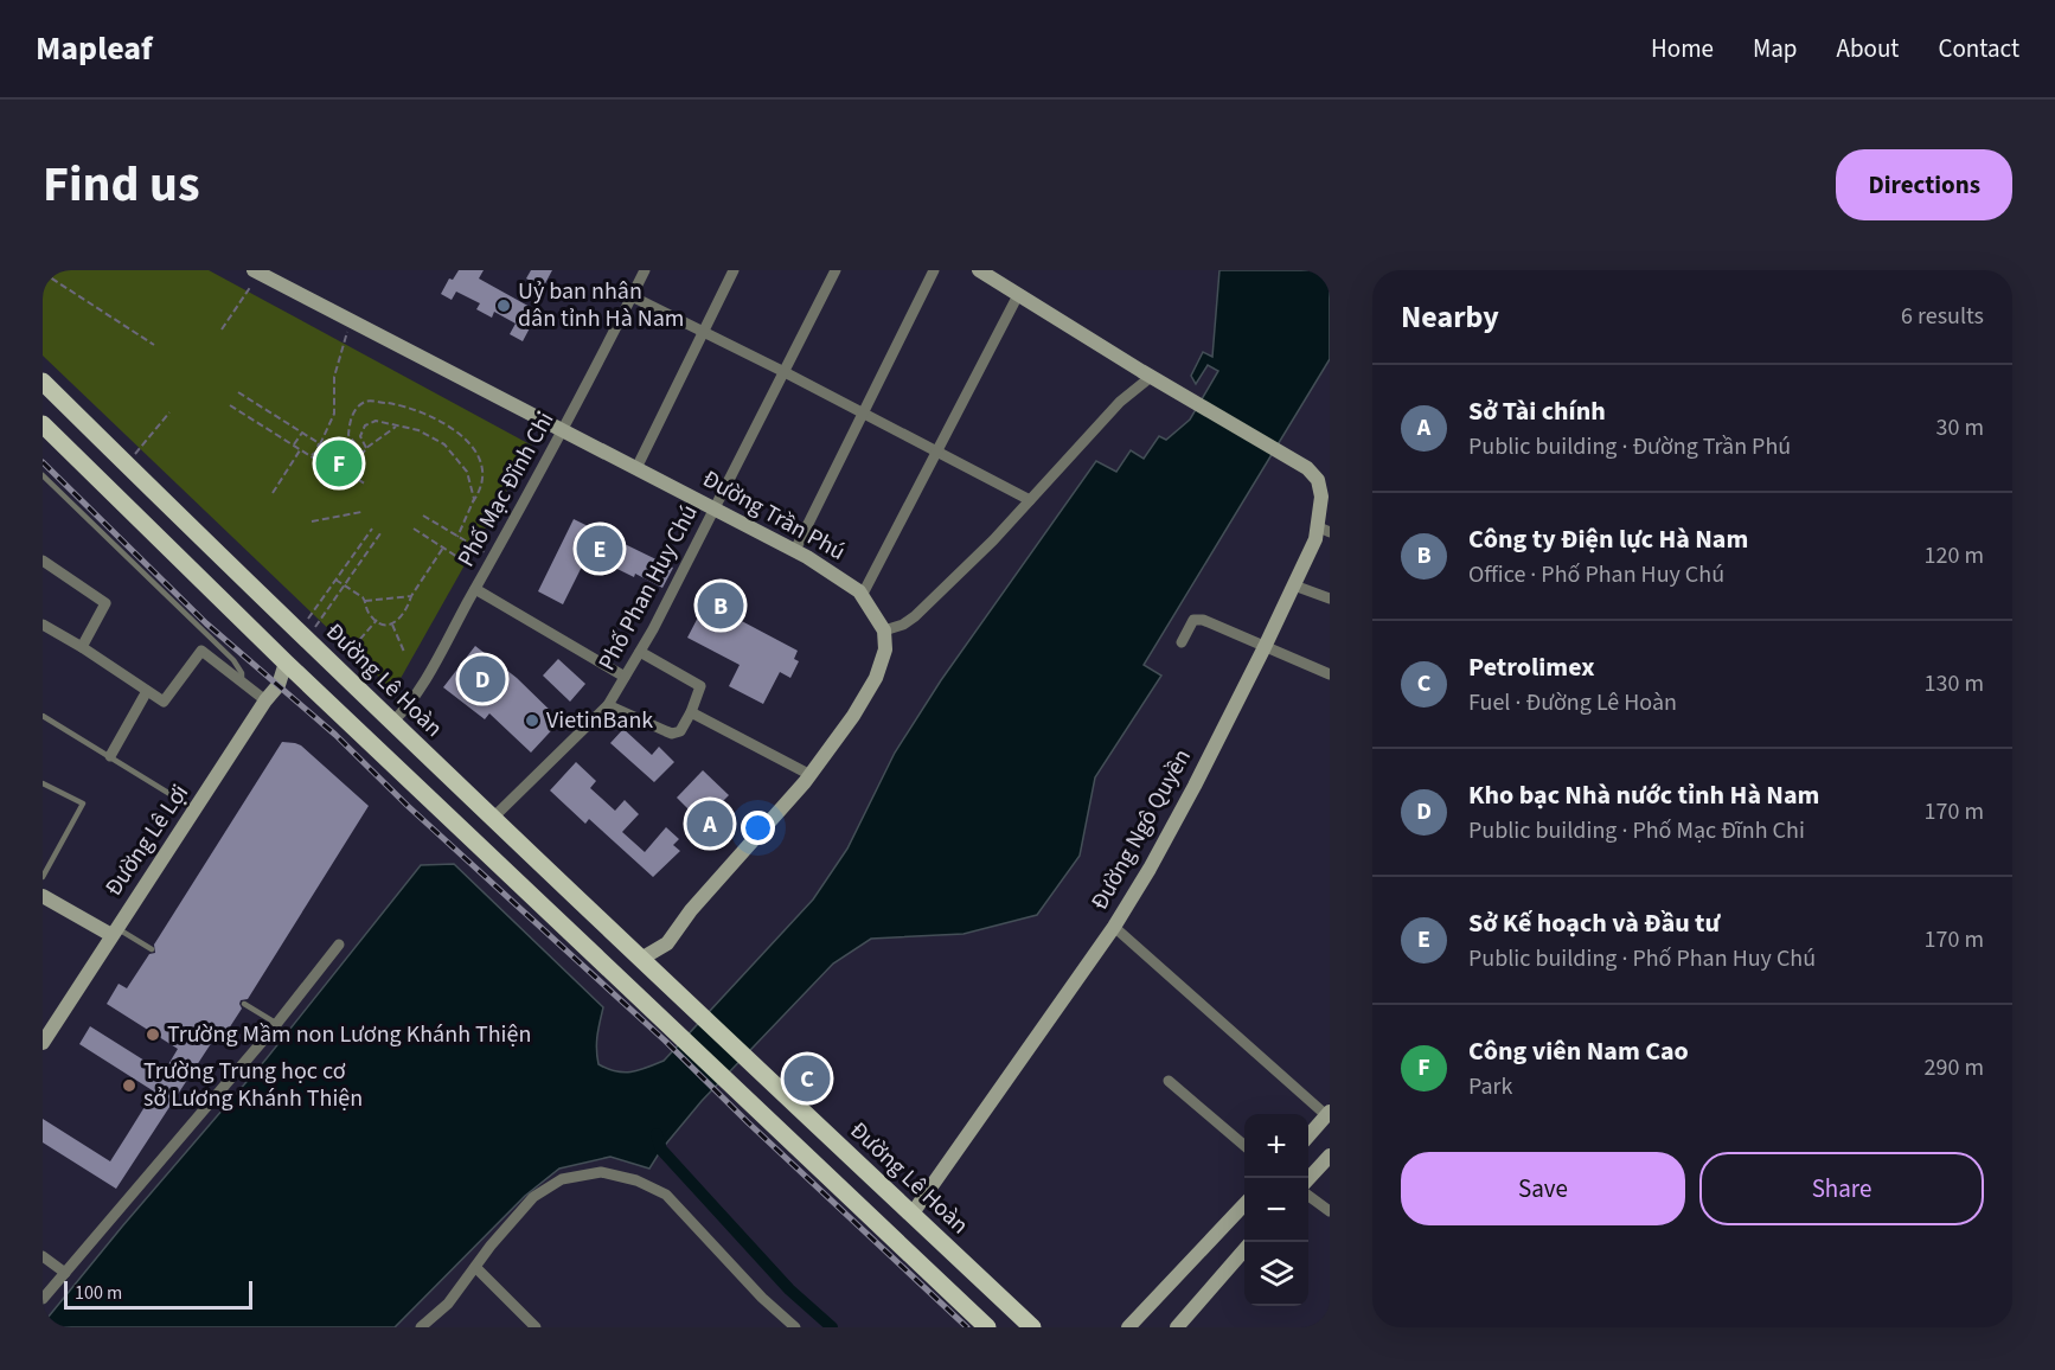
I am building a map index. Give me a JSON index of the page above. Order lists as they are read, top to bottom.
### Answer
{
  "streets": {
    "main road": ["Đường Lê Hoàn"],
    "street": [
      "Phố Mạc Đĩnh Chi",
      "Đường Trần Phú",
      "Phố Phan Huy Chú",
      "Đường Ngô Quyền",
      "Đường Lê Lợi"
    ]
  },
  "crossings": [
    ["Phố Mạc Đĩnh Chi", "Đường Trần Phú"],
    ["Phố Mạc Đĩnh Chi", "Đường Lê Hoàn"],
    ["Đường Trần Phú", "Phố Phan Huy Chú"],
    ["Phố Phan Huy Chú", "Đường Lê Hoàn"],
    ["Đường Lê Hoàn", "Đường Ngô Quyền"]
  ],
  "places": [
    "Uỷ ban nhân dân tỉnh Hà Nam",
    "VietinBank",
    "Trường Mầm non Lương Khánh Thiện",
    "Trường Trung học cơ sở Lương Khánh Thiện"
  ],
  "scale_bar": "100 m",
  "page": {
    "header": "Mapleaf",
    "nav": [
      "Home",
      "Map",
      "About",
      "Contact"
    ],
    "title": "Find us",
    "buttons": [
      "Directions",
      ["Save", "Share"]
    ],
    "heading": ["Nearby", "6 results"],
    "list": [
      {
        "mark": "A",
        "name": "Sở Tài chính",
        "note": "Public building · Đường Trần Phú",
        "value": "30 m"
      },
      {
        "mark": "B",
        "name": "Công ty Điện lực Hà Nam",
        "note": "Office · Phố Phan Huy Chú",
        "value": "120 m"
      },
      {
        "mark": "C",
        "name": "Petrolimex",
        "note": "Fuel · Đường Lê Hoàn",
        "value": "130 m"
      },
      {
        "mark": "D",
        "name": "Kho bạc Nhà nước tỉnh Hà Nam",
        "note": "Public building · Phố Mạc Đĩnh Chi",
        "value": "170 m"
      },
      {
        "mark": "E",
        "name": "Sở Kế hoạch và Đầu tư",
        "note": "Public building · Phố Phan Huy Chú",
        "value": "170 m"
      },
      {
        "mark": "F",
        "name": "Công viên Nam Cao",
        "note": "Park",
        "value": "290 m"
      }
    ],
    "pins": [
      "F",
      "E",
      "B",
      "D",
      "A",
      "C"
    ],
    "map_buttons": ["+", "−"],
    "scale": "100 m"
  }
}
